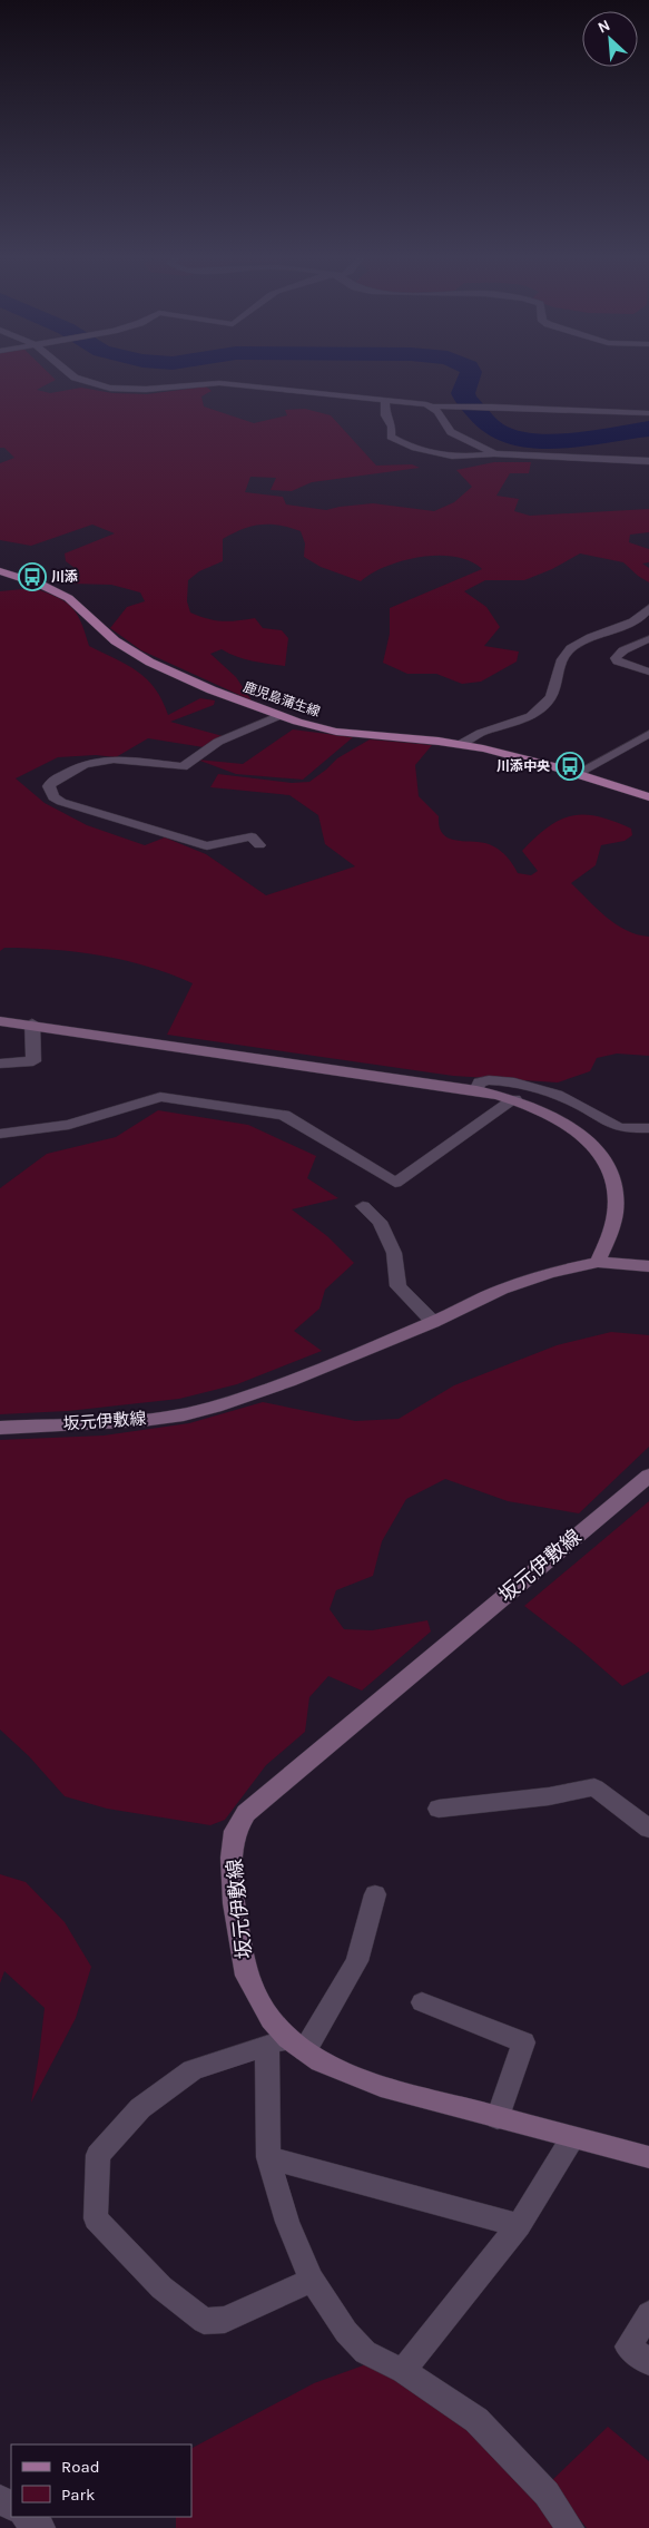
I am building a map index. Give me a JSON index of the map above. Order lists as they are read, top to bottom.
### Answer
{
  "streets": {
    "main road": ["鹿児島蒲生線", "坂元伊敷線"]
  },
  "places": {
    "bus stop": ["川添", "川添中央"]
  },
  "legend": ["Road", "Park"],
  "north": "top left"
}
